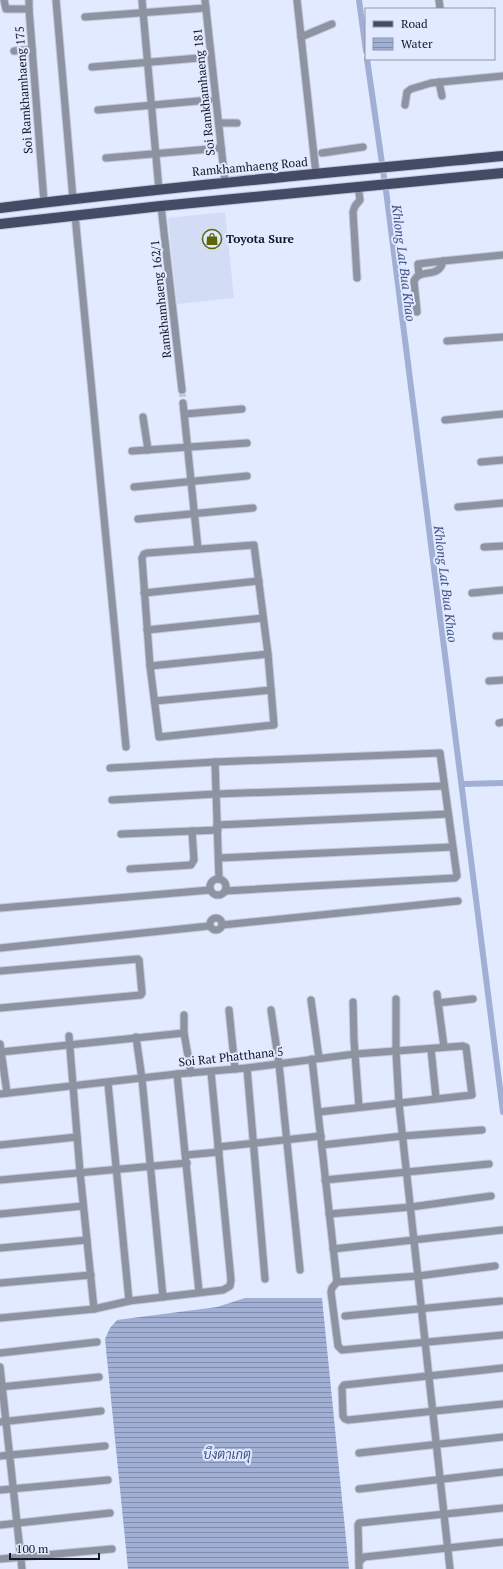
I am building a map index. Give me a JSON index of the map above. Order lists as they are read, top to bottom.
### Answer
{
  "streets": {
    "main road": ["Ramkhamhaeng Road"],
    "street": [
      "Soi Ramkhamhaeng 175",
      "Soi Ramkhamhaeng 181",
      "Ramkhamhaeng 162/1",
      "Soi Rat Phatthana 5"
    ]
  },
  "crossings": [
    ["Soi Ramkhamhaeng 175", "Ramkhamhaeng Road"],
    ["Soi Ramkhamhaeng 181", "Ramkhamhaeng Road"]
  ],
  "water": ["Khlong Lat Bua Khao", "บึงตาเกตุ"],
  "places": {
    "shop": ["Toyota Sure"]
  },
  "legend": ["Road", "Water"],
  "scale_bar": "100 m"
}
